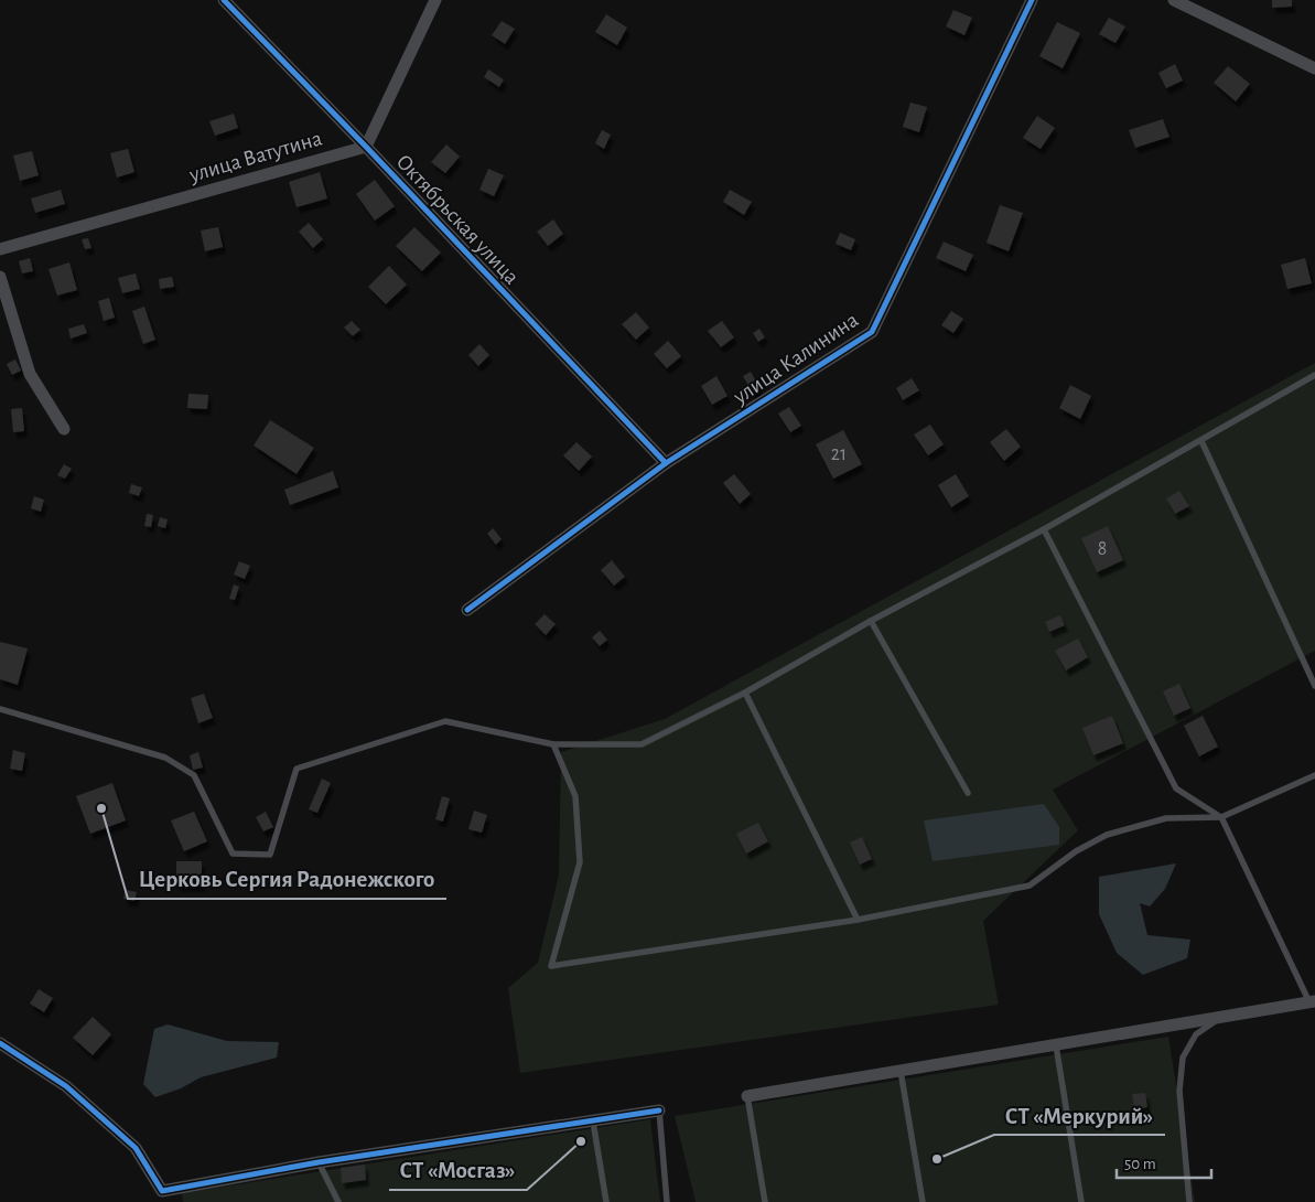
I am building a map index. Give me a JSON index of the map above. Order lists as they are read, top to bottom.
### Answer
{
  "streets": {
    "street": ["улица Ватутина", "Октябрьская улица", "улица Калинина"]
  },
  "crossings": [
    ["улица Ватутина", "Октябрьская улица"],
    ["Октябрьская улица", "улица Калинина"]
  ],
  "places": ["Церковь Сергия Радонежского", "СТ «Мосгаз»", "СТ «Меркурий»"],
  "house_numbers": ["21", "8"],
  "scale_bar": "50 m"
}
